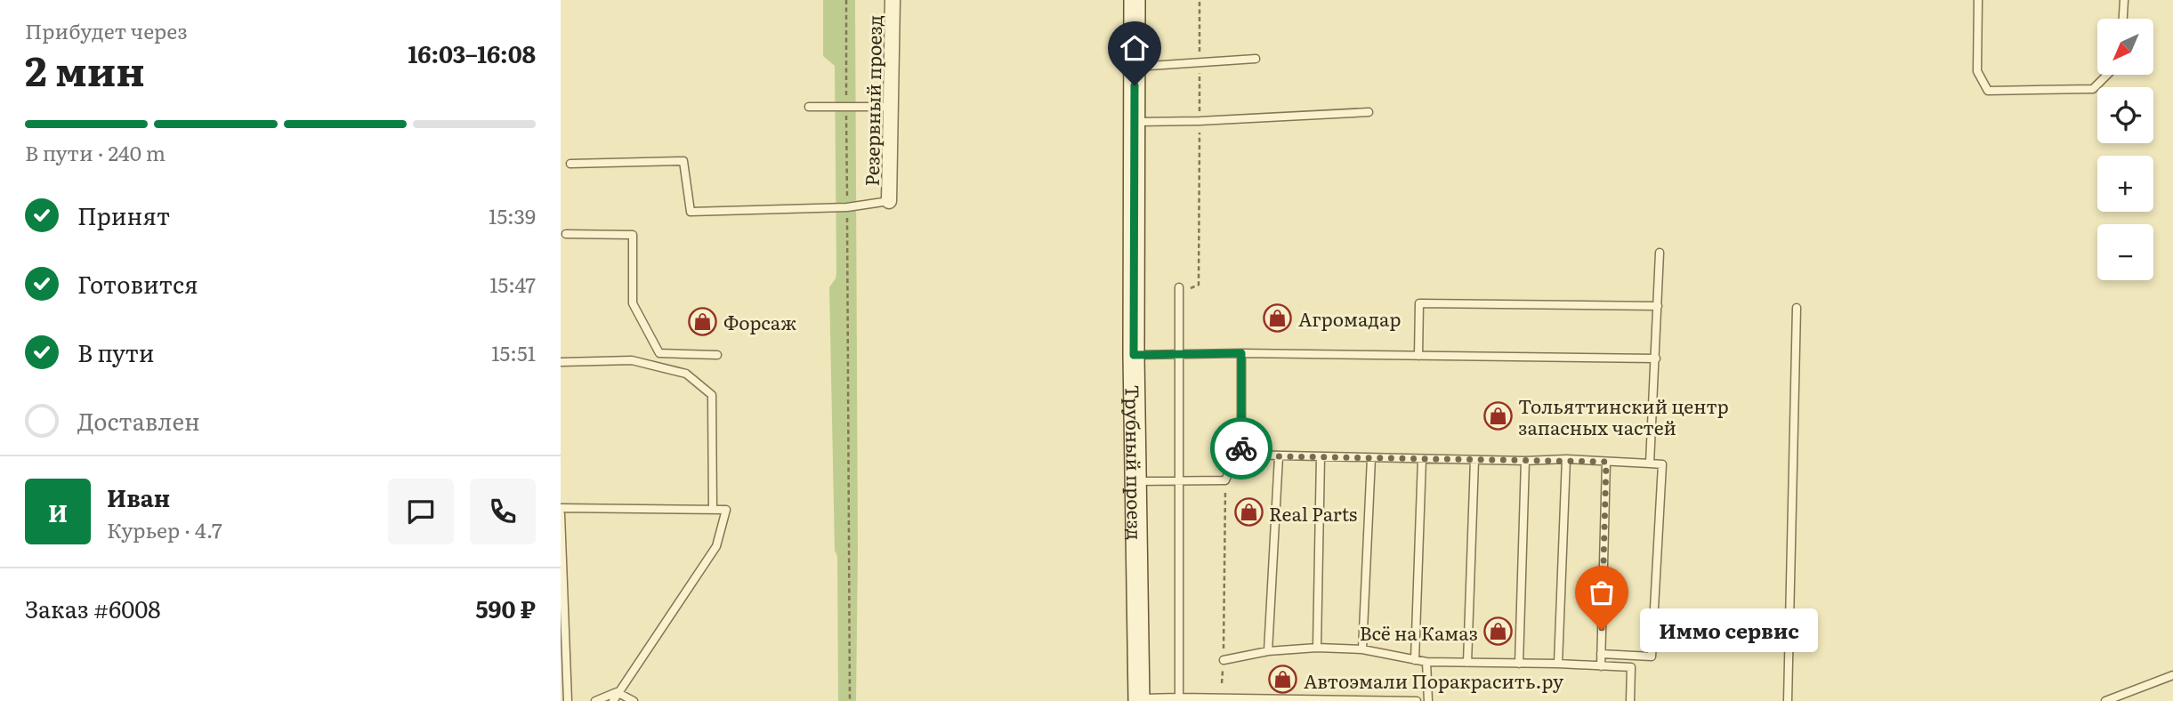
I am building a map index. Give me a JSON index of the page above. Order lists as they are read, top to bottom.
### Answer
{
  "streets": {
    "street": ["Резервный проезд", "Трубный проезд"]
  },
  "places": {
    "shop": [
      "Агромадар",
      "Форсаж",
      "Тольяттинский центр запасных частей",
      "Real Parts",
      "Всё на Камаз",
      "Автоэмали Поракрасить.ру"
    ],
    "other": ["Иммо сервис"]
  },
  "north": "bottom left",
  "page": {
    "heading": ["2 мин", "Прибудет через", "16:03–16:08"],
    "panel": [
      "Иван",
      "Курьер · 4.7",
      "Заказ #6008",
      "590 ₽"
    ],
    "map_buttons": ["+", "−"],
    "bar": "В пути · 240 m",
    "list": [
      ["Принят", "15:39"],
      ["Готовится", "15:47"],
      ["В пути", "15:51"],
      "Доставлен"
    ],
    "round": "И",
    "bubble": "Иммо сервис"
  }
}
